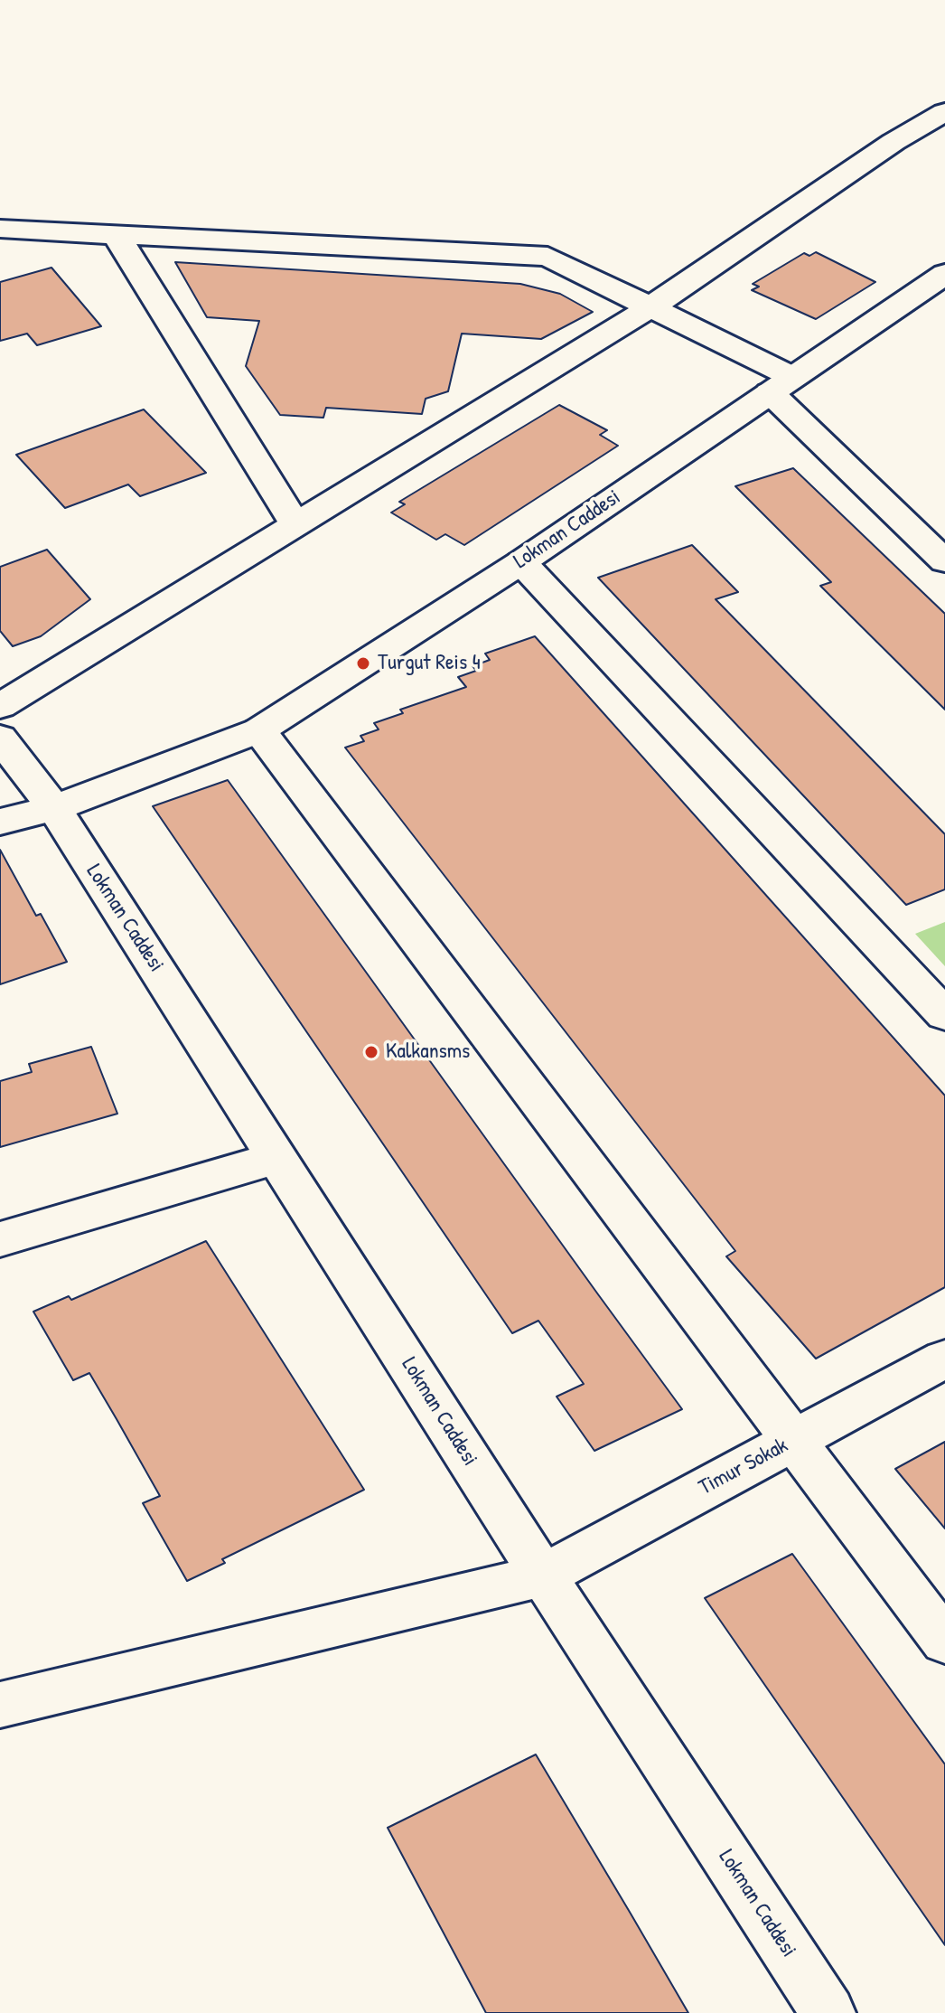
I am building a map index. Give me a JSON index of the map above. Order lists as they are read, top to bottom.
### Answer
{
  "streets": {
    "street": ["Lokman Caddesi", "Timur Sokak"]
  },
  "crossings": [
    ["Lokman Caddesi", "Timur Sokak"]
  ],
  "places": ["Turgut Reis 4", "Kalkansms"]
}
